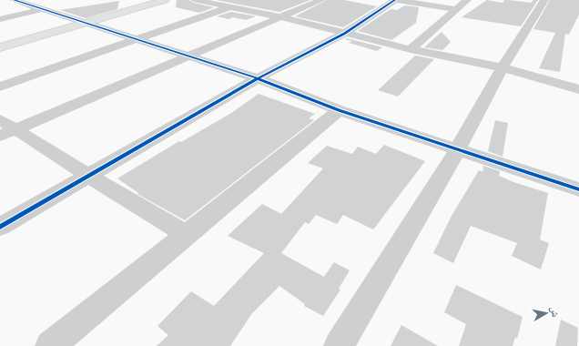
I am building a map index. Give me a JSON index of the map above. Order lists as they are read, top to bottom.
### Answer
{
  "north": "right"
}
